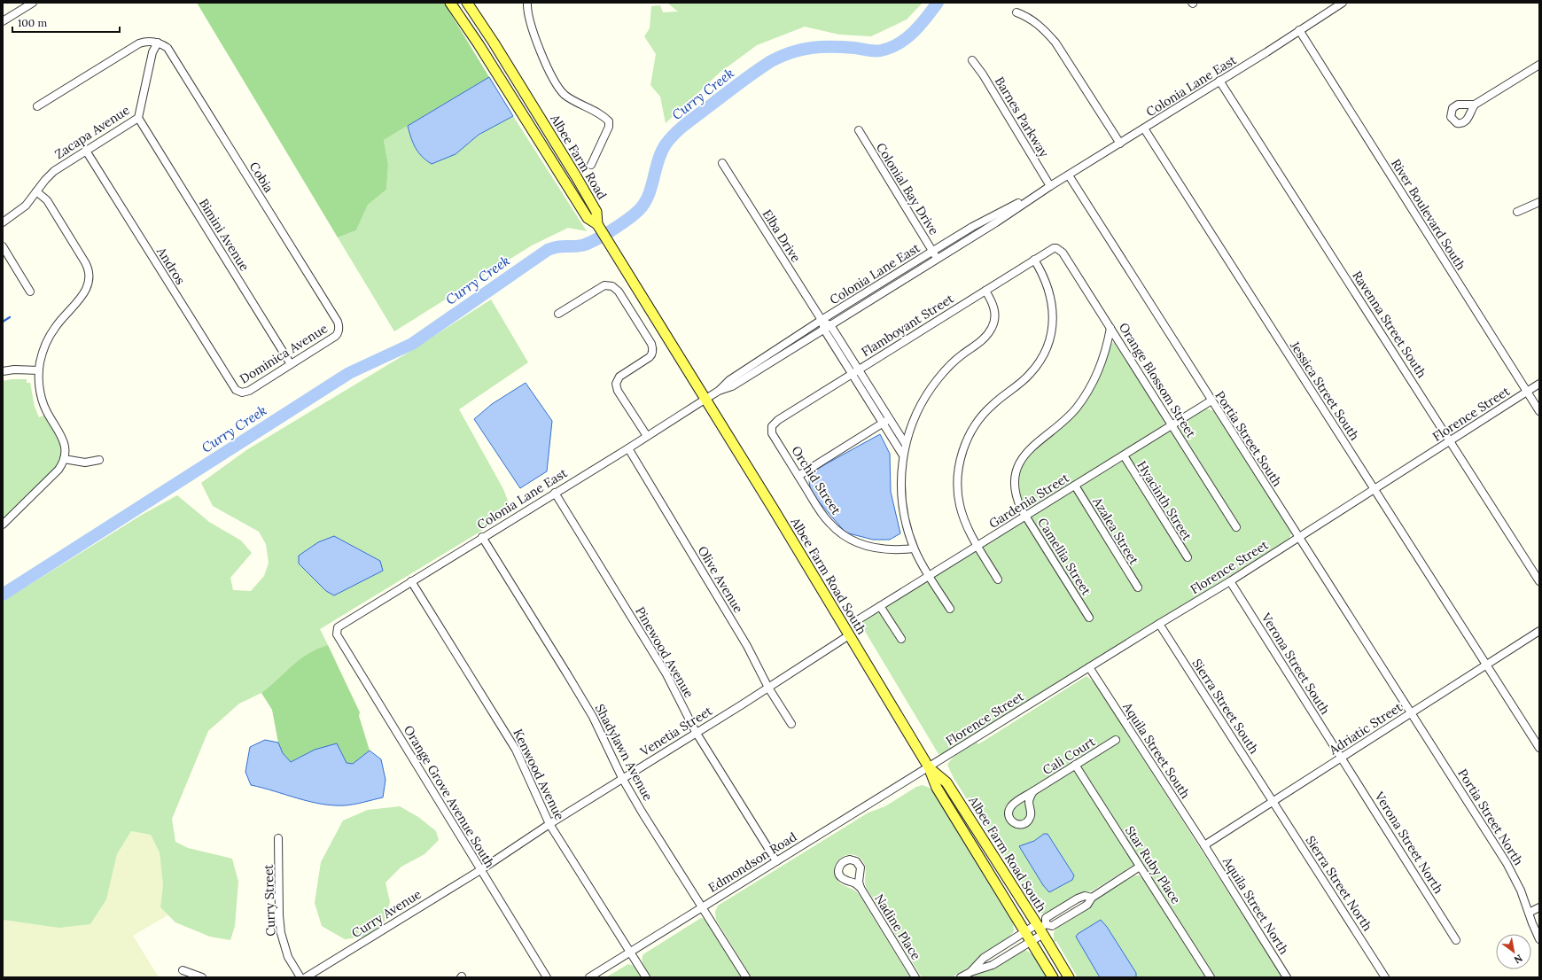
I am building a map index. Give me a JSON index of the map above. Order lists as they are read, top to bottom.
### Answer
{
  "streets": {
    "main road": ["Albee Farm Road", "Albee Farm Road South"],
    "street": [
      "Colonia Lane East",
      "Barnes Parkway",
      "Zacapa Avenue",
      "Cobia",
      "Colonial Bay Drive",
      "River Boulevard South",
      "Bimini Avenue",
      "Elba Drive",
      "Andros",
      "Ravenna Street South",
      "Flamboyant Street",
      "Dominica Avenue",
      "Orange Blossom Street",
      "Jessica Street South",
      "Florence Street",
      "Portia Street South",
      "Orchid Street",
      "Gardenia Street",
      "Hyacinth Street",
      "Azalea Street",
      "Camellia Street",
      "Olive Avenue",
      "Pinewood Avenue",
      "Verona Street South",
      "Sierra Street South",
      "Adriatic Street",
      "Venetia Street",
      "Aquila Street South",
      "Shadylawn Avenue",
      "Cali Court",
      "Kenwood Avenue",
      "Orange Grove Avenue South",
      "Portia Street North",
      "Verona Street North",
      "Edmondson Road",
      "Star Ruby Place",
      "Sierra Street North",
      "Curry Street",
      "Aquila Street North",
      "Curry Avenue",
      "Nadine Place"
    ]
  },
  "crossings": [
    ["Colonia Lane East", "Barnes Parkway"],
    ["Colonia Lane East", "Albee Farm Road"],
    ["Colonia Lane East", "Colonial Bay Drive"],
    ["Colonia Lane East", "River Boulevard South"],
    ["Colonia Lane East", "Elba Drive"],
    ["Colonia Lane East", "Ravenna Street South"],
    ["Colonia Lane East", "Jessica Street South"],
    ["Colonia Lane East", "Portia Street South"],
    ["Colonia Lane East", "Albee Farm Road South"],
    ["Colonia Lane East", "Olive Avenue"],
    ["Colonia Lane East", "Pinewood Avenue"],
    ["Colonia Lane East", "Shadylawn Avenue"],
    ["Colonia Lane East", "Kenwood Avenue"],
    ["Colonia Lane East", "Orange Grove Avenue South"],
    ["Zacapa Avenue", "Cobia"],
    ["Zacapa Avenue", "Bimini Avenue"],
    ["Zacapa Avenue", "Andros"],
    ["Albee Farm Road", "Albee Farm Road South"],
    ["Cobia", "Dominica Avenue"],
    ["River Boulevard South", "Florence Street"],
    ["Bimini Avenue", "Dominica Avenue"],
    ["Elba Drive", "Flamboyant Street"],
    ["Andros", "Dominica Avenue"],
    ["Ravenna Street South", "Florence Street"],
    ["Flamboyant Street", "Orange Blossom Street"],
    ["Flamboyant Street", "Orchid Street"],
    ["Orange Blossom Street", "Gardenia Street"],
    ["Orange Blossom Street", "Camellia Street"],
    ["Jessica Street South", "Florence Street"],
    ["Jessica Street South", "Adriatic Street"],
    ["Florence Street", "Portia Street South"],
    ["Florence Street", "Albee Farm Road South"],
    ["Florence Street", "Verona Street South"],
    ["Florence Street", "Sierra Street South"],
    ["Florence Street", "Aquila Street South"],
    ["Florence Street", "Edmondson Road"],
    ["Portia Street South", "Gardenia Street"],
    ["Portia Street South", "Adriatic Street"],
    ["Portia Street South", "Portia Street North"],
    ["Gardenia Street", "Hyacinth Street"],
    ["Gardenia Street", "Azalea Street"],
    ["Gardenia Street", "Camellia Street"],
    ["Albee Farm Road South", "Venetia Street"],
    ["Albee Farm Road South", "Edmondson Road"],
    ["Olive Avenue", "Venetia Street"],
    ["Pinewood Avenue", "Venetia Street"],
    ["Pinewood Avenue", "Edmondson Road"],
    ["Verona Street South", "Adriatic Street"],
    ["Verona Street South", "Verona Street North"],
    ["Sierra Street South", "Adriatic Street"],
    ["Sierra Street South", "Sierra Street North"],
    ["Adriatic Street", "Aquila Street South"],
    ["Adriatic Street", "Portia Street North"],
    ["Adriatic Street", "Verona Street North"],
    ["Adriatic Street", "Sierra Street North"],
    ["Adriatic Street", "Aquila Street North"],
    ["Venetia Street", "Shadylawn Avenue"],
    ["Venetia Street", "Kenwood Avenue"],
    ["Venetia Street", "Orange Grove Avenue South"],
    ["Venetia Street", "Curry Avenue"],
    ["Aquila Street South", "Aquila Street North"],
    ["Shadylawn Avenue", "Edmondson Road"],
    ["Cali Court", "Star Ruby Place"],
    ["Kenwood Avenue", "Edmondson Road"],
    ["Orange Grove Avenue South", "Curry Avenue"]
  ],
  "water": ["Curry Creek"],
  "scale_bar": "100 m",
  "north": "bottom right"
}
